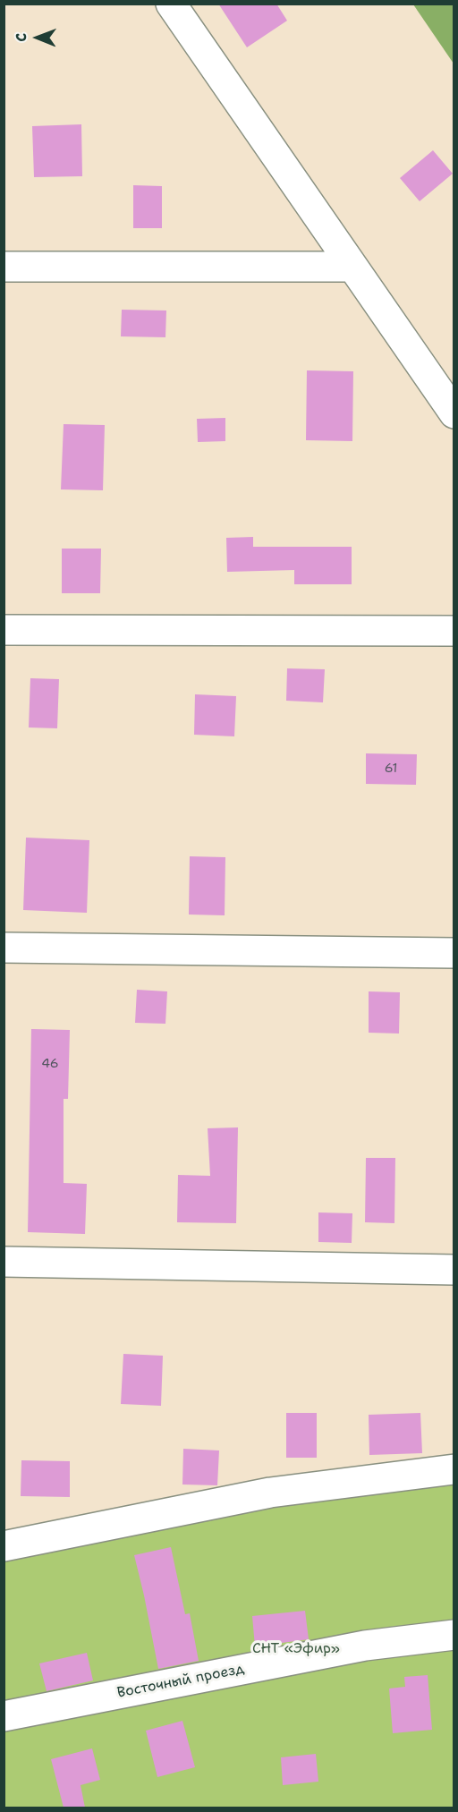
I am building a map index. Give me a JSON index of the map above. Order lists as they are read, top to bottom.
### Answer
{
  "streets": {
    "street": ["Восточный проезд"]
  },
  "parks": ["СНТ «Эфир»"],
  "house_numbers": ["61", "46"],
  "north": "left"
}
